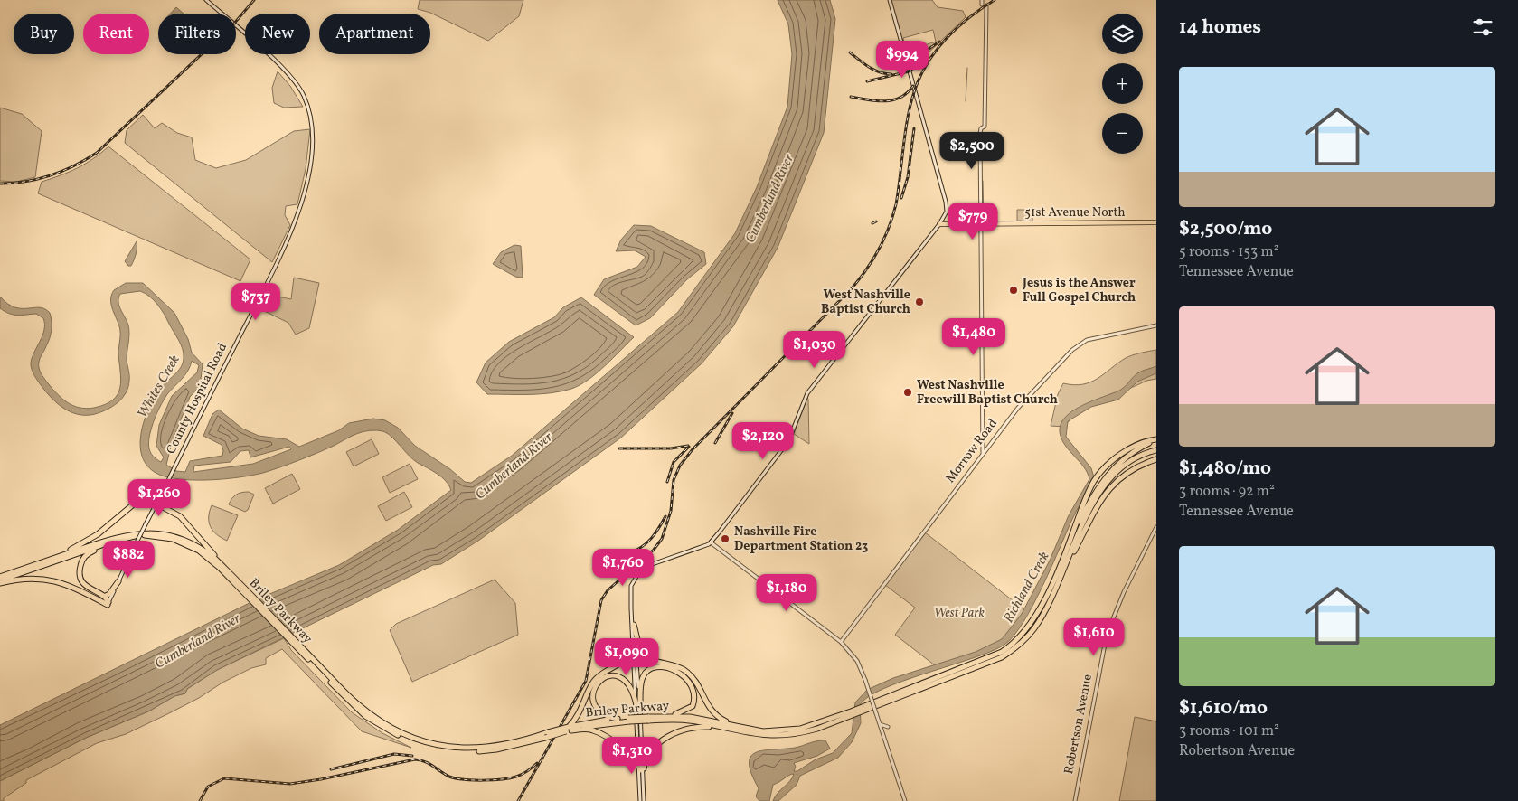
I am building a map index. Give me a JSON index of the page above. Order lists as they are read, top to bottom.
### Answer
{
  "streets": {
    "highway": ["Briley Parkway"],
    "main road": [
      "51st Avenue North",
      "County Hospital Road",
      "Morrow Road",
      "Robertson Avenue"
    ]
  },
  "water": ["Cumberland River", "Whites Creek", "Richland Creek"],
  "parks": ["West Park"],
  "places": [
    "Jesus is the Answer Full Gospel Church",
    "West Nashville Baptist Church",
    "West Nashville Freewill Baptist Church",
    "Nashville Fire Department Station 23"
  ],
  "page": {
    "heading": "14 homes",
    "map_buttons": ["+", "−"],
    "chip": [
      "Buy",
      "Rent",
      "Filters",
      "New",
      "Apartment"
    ],
    "price": [
      "$994",
      "$2,500",
      "$779",
      "$737",
      "$1,480",
      "$1,030",
      "$2,120",
      "$1,260",
      "$882",
      "$1,760",
      "$1,180",
      "$1,610",
      "$1,090",
      "$1,310"
    ],
    "list": [
      {
        "name": "$2,500/mo",
        "note": "5 rooms · 153 m² · Tennessee Avenue"
      },
      {
        "name": "$1,480/mo",
        "note": "3 rooms · 92 m² · Tennessee Avenue"
      },
      {
        "name": "$1,610/mo",
        "note": "3 rooms · 101 m² · Robertson Avenue"
      }
    ]
  }
}
